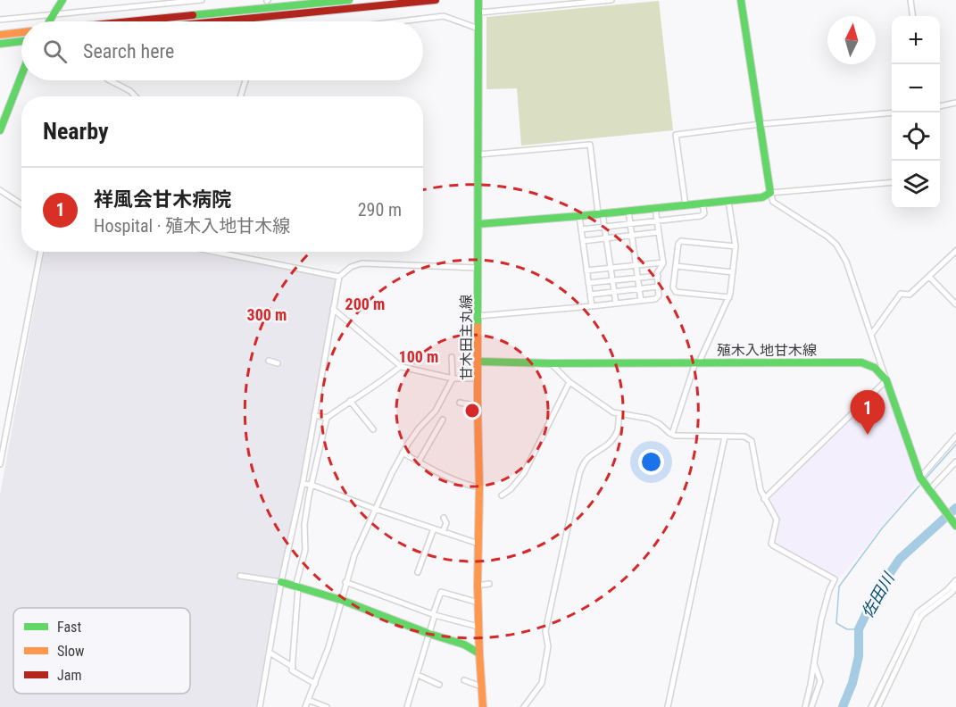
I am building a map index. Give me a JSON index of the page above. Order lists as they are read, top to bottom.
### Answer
{
  "streets": {
    "main road": ["甘木田主丸線", "殖木入地甘木線"]
  },
  "crossings": [
    ["甘木田主丸線", "殖木入地甘木線"]
  ],
  "water": ["佐田川"],
  "legend": ["Fast", "Slow", "Jam"],
  "north": "top",
  "page": {
    "map_buttons": ["+", "−"],
    "search": "Search here",
    "heading": "Nearby",
    "list": [
      {
        "mark": "1",
        "name": "祥風会甘木病院",
        "note": "Hospital · 殖木入地甘木線",
        "value": "290 m"
      }
    ],
    "pins": "1"
  },
  "rings": ["200 m", "300 m", "100 m"]
}
